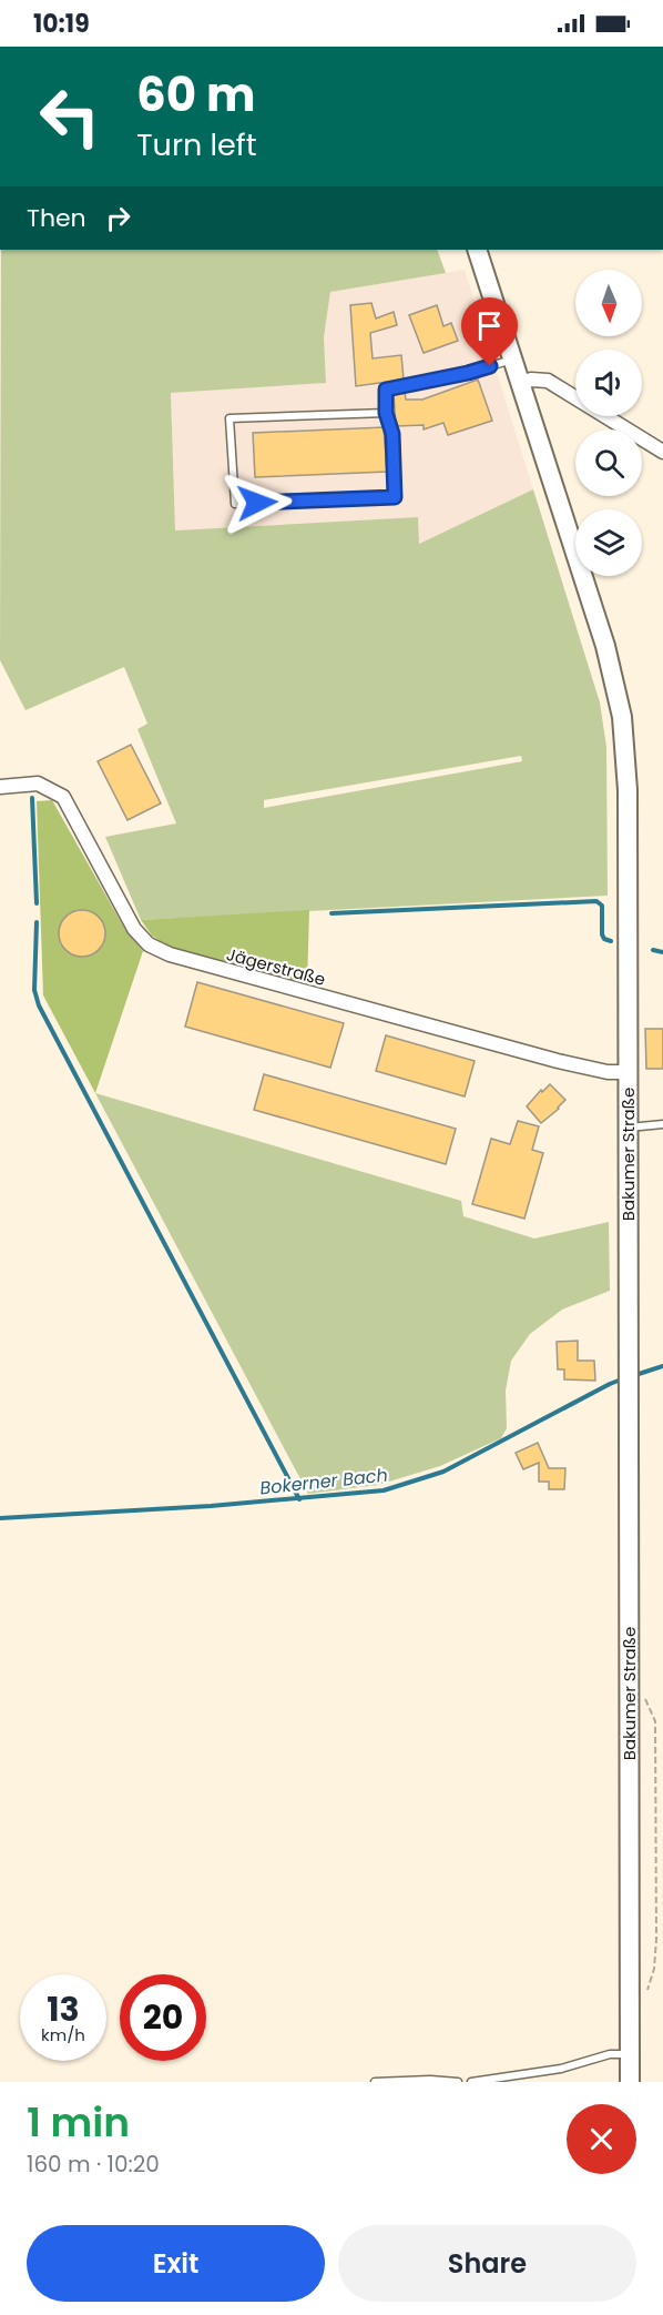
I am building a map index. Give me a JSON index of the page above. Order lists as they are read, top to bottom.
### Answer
{
  "streets": {
    "main road": ["Bakumer Straße"],
    "street": ["Jägerstraße"]
  },
  "crossings": [
    ["Jägerstraße", "Bakumer Straße"]
  ],
  "water": ["Bokerner Bach"],
  "north": "bottom",
  "page": {
    "status": "10:19",
    "turn": ["60 m", "Turn left"],
    "then": "Then",
    "speed": "13 km/h",
    "limit": "20",
    "heading": ["1 min", "160 m · 10:20"],
    "buttons": ["Exit", "Share"]
  }
}
